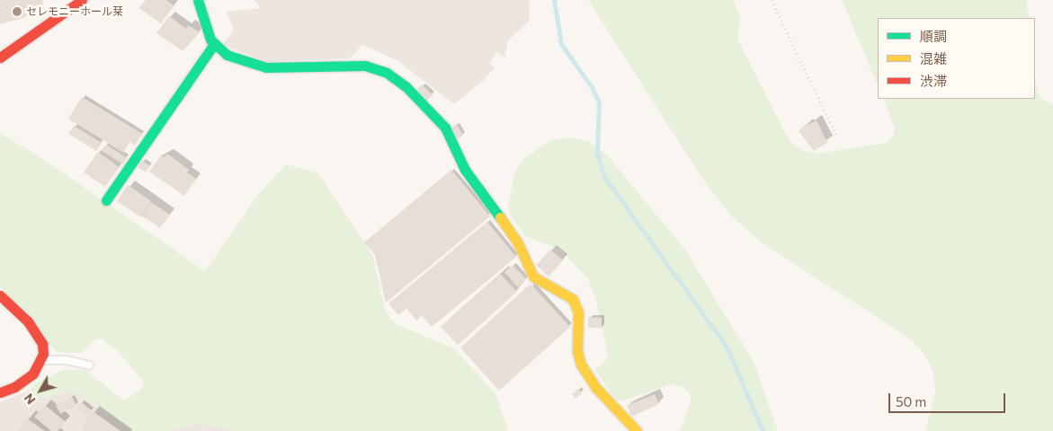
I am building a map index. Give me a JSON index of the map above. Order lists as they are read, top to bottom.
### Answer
{
  "places": ["セレモニーホール栞"],
  "legend": ["順調", "混雑", "渋滞"],
  "scale_bar": "50 m",
  "north": "bottom left"
}
